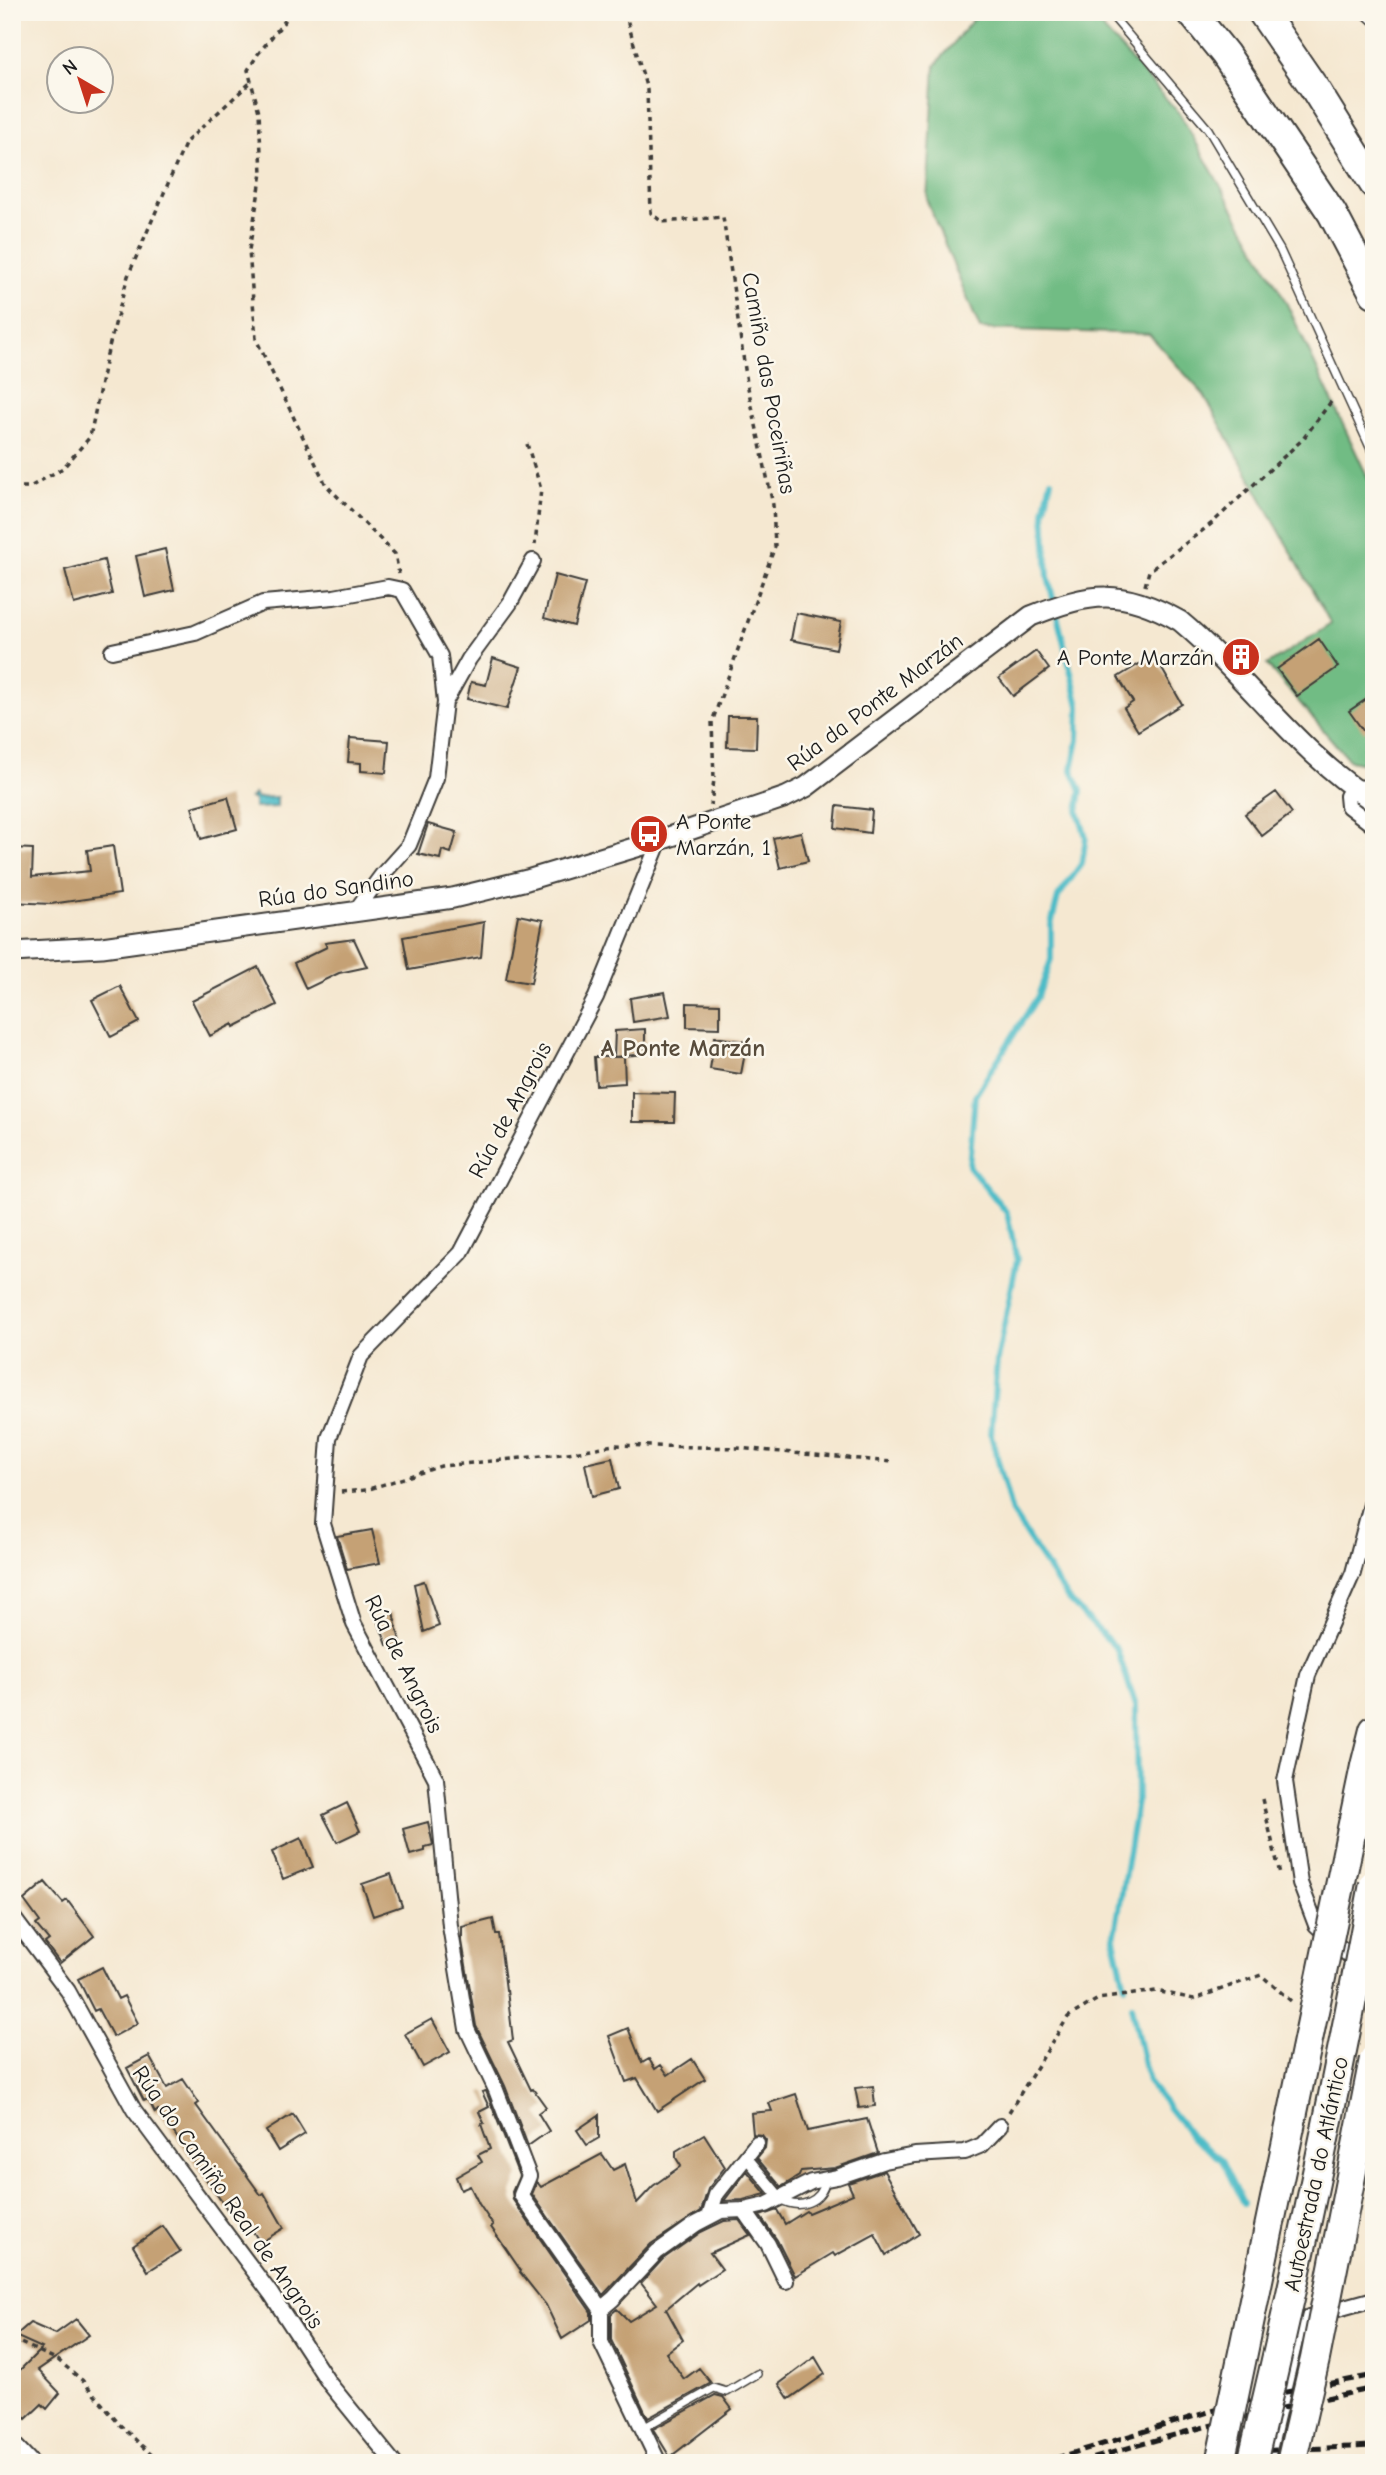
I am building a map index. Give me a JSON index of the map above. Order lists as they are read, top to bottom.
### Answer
{
  "streets": {
    "highway": ["Autoestrada do Atlántico"],
    "street": [
      "Rúa da Ponte Marzán",
      "Rúa do Sandino",
      "Rúa de Angrois",
      "Rúa do Camiño Real de Angrois"
    ],
    "path": ["Camiño das Poceiriñas"]
  },
  "crossings": [
    ["Camiño das Poceiriñas", "Rúa da Ponte Marzán"],
    ["Rúa da Ponte Marzán", "Rúa do Sandino"],
    ["Rúa da Ponte Marzán", "Rúa de Angrois"],
    ["Rúa do Sandino", "Rúa de Angrois"]
  ],
  "districts": ["A Ponte Marzán"],
  "places": {
    "building": ["A Ponte Marzán"],
    "bus stop": ["A Ponte Marzán, 1"]
  },
  "north": "top left"
}
